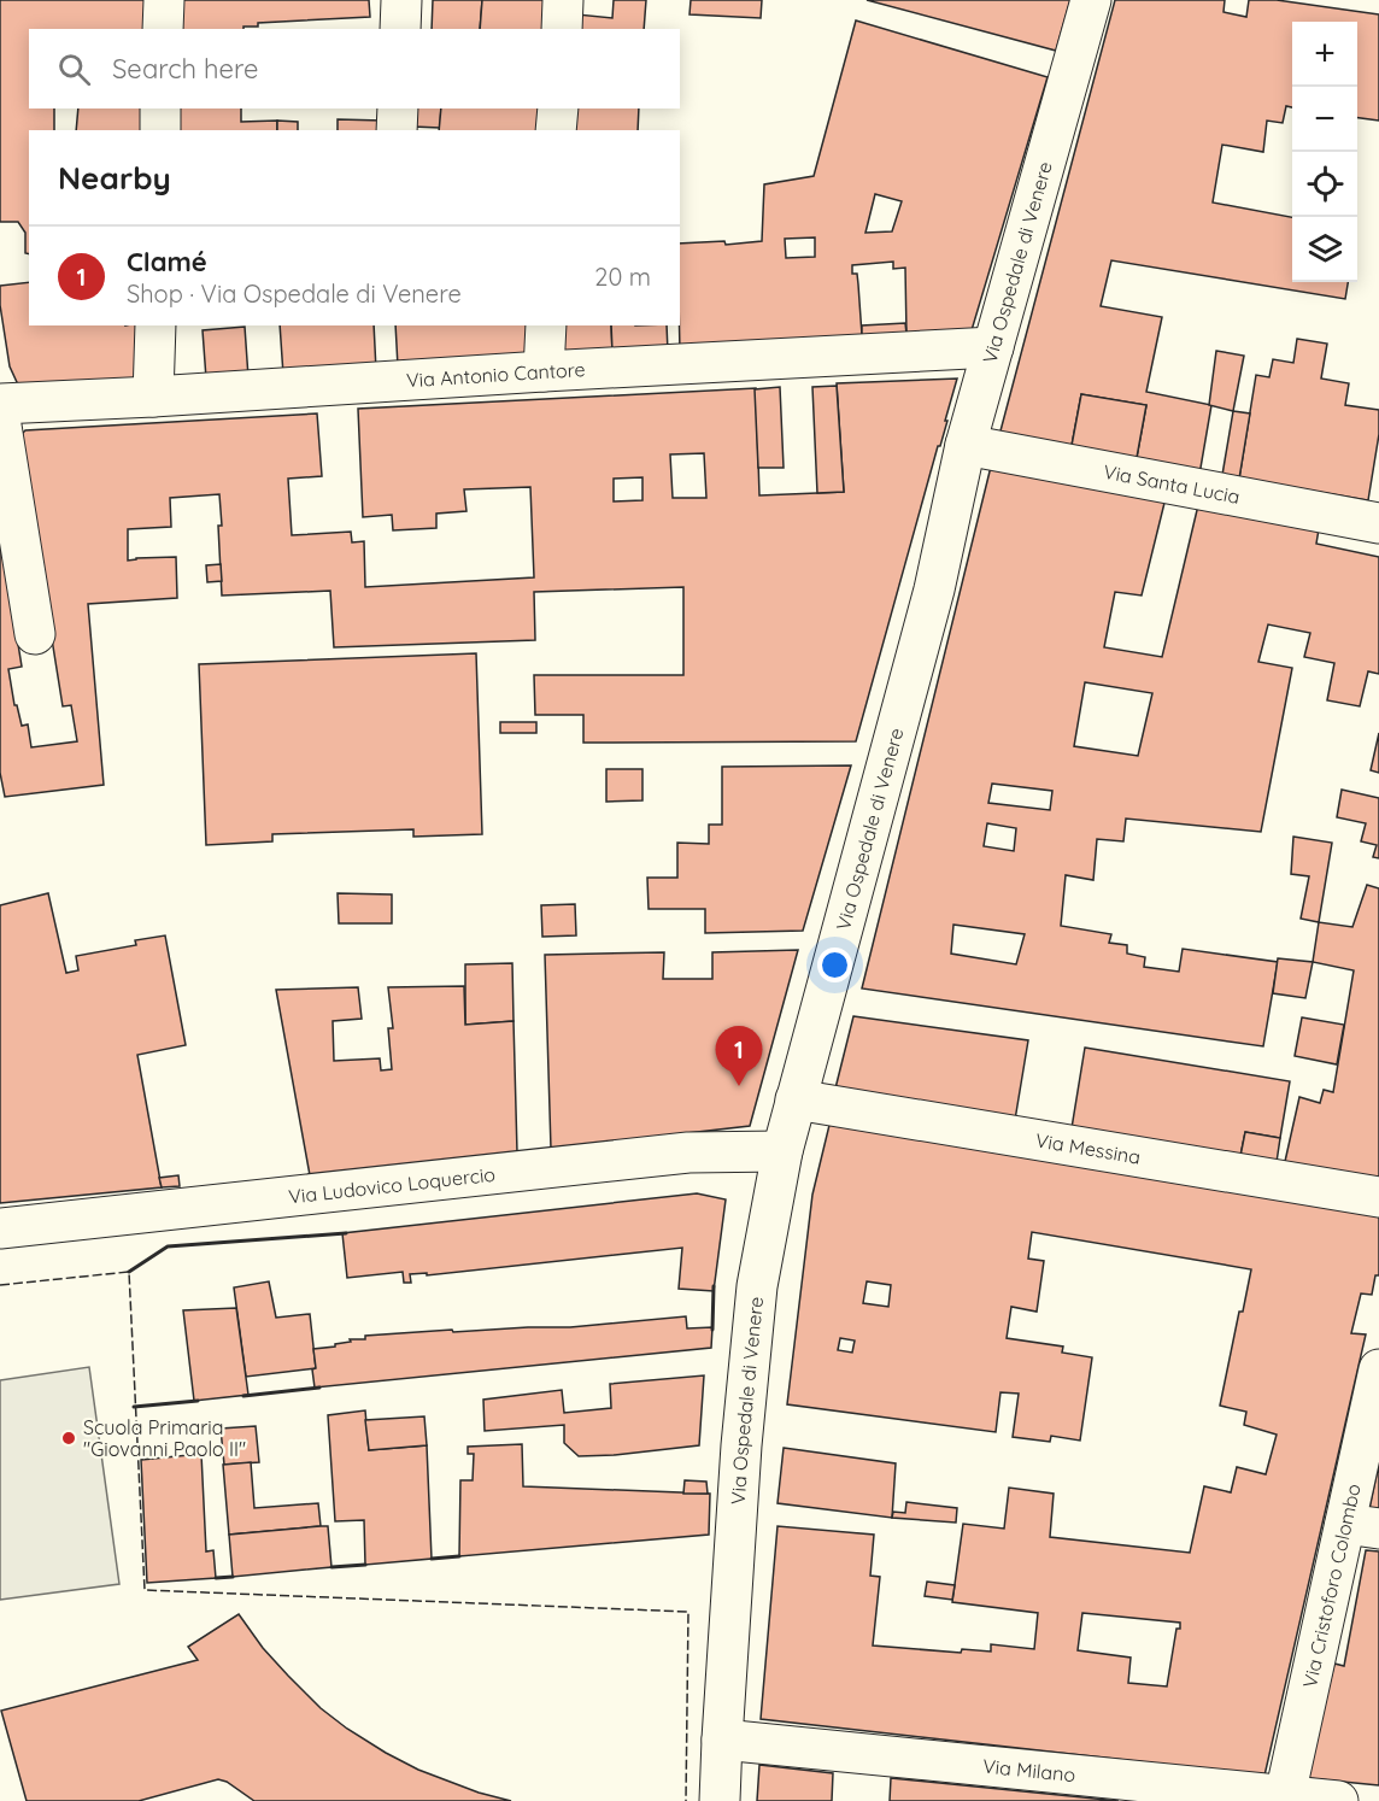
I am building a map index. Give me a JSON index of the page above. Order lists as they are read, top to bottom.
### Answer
{
  "streets": {
    "street": [
      "Via Ospedale di Venere",
      "Via Antonio Cantore",
      "Via Santa Lucia",
      "Via Messina",
      "Via Ludovico Loquercio",
      "Via Cristoforo Colombo",
      "Via Milano"
    ]
  },
  "crossings": [
    ["Via Ospedale di Venere", "Via Antonio Cantore"],
    ["Via Ospedale di Venere", "Via Santa Lucia"],
    ["Via Ospedale di Venere", "Via Messina"],
    ["Via Ospedale di Venere", "Via Ludovico Loquercio"],
    ["Via Ospedale di Venere", "Via Milano"],
    ["Via Cristoforo Colombo", "Via Milano"]
  ],
  "places": ["Scuola Primaria \"Giovanni Paolo II\""],
  "page": {
    "map_buttons": ["+", "−"],
    "search": "Search here",
    "heading": "Nearby",
    "list": [
      {
        "mark": "1",
        "name": "Clamé",
        "note": "Shop · Via Ospedale di Venere",
        "value": "20 m"
      }
    ],
    "pins": "1"
  }
}
